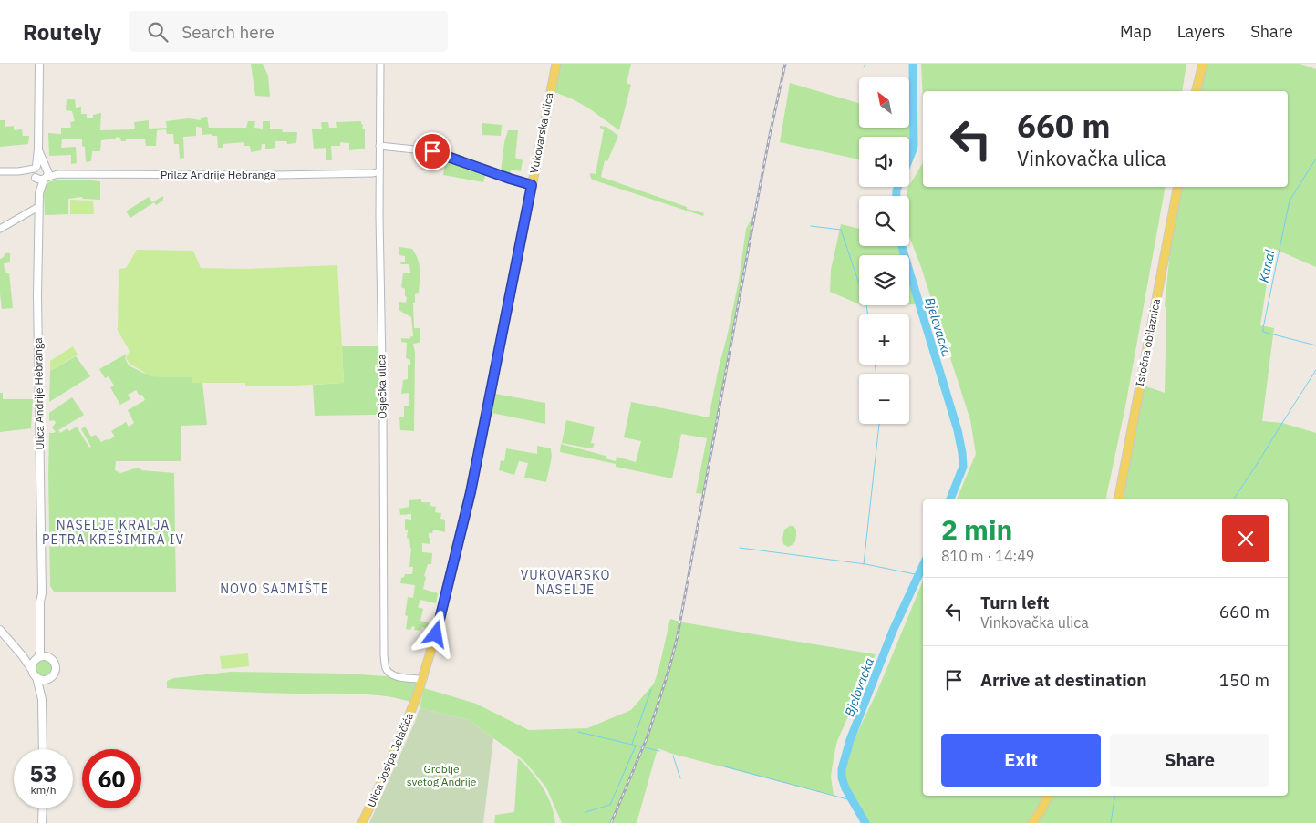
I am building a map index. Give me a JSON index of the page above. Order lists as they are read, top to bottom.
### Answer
{
  "streets": {
    "main road": [
      "Vukovarska ulica",
      "Istočna obilaznica",
      "Ulica Andrije Hebranga",
      "Ulica Josipa Jelačića"
    ],
    "street": ["Prilaz Andrije Hebranga", "Osječka ulica"]
  },
  "crossings": [
    ["Vukovarska ulica", "Osječka ulica"],
    ["Vukovarska ulica", "Ulica Josipa Jelačića"],
    ["Prilaz Andrije Hebranga", "Osječka ulica"],
    ["Prilaz Andrije Hebranga", "Ulica Andrije Hebranga"]
  ],
  "districts": ["NASELJE KRALJA PETRA KREŠIMIRA IV", "VUKOVARSKO NASELJE", "NOVO SAJMIŠTE"],
  "water": ["Kanal", "Bjelovacka"],
  "parks": ["Groblje svetog Andrije"],
  "north": "top left",
  "page": {
    "header": "Routely",
    "search": "Search here",
    "nav": ["Map", "Layers", "Share"],
    "map_buttons": ["+", "−"],
    "turn": ["660 m", "Vinkovačka ulica"],
    "heading": ["2 min", "810 m · 14:49"],
    "list": [
      {
        "name": "Turn left",
        "note": "Vinkovačka ulica",
        "value": "660 m"
      },
      {
        "name": "Arrive at destination",
        "value": "150 m"
      }
    ],
    "buttons": ["Exit", "Share"],
    "speed": "53 km/h",
    "limit": "60"
  }
}
